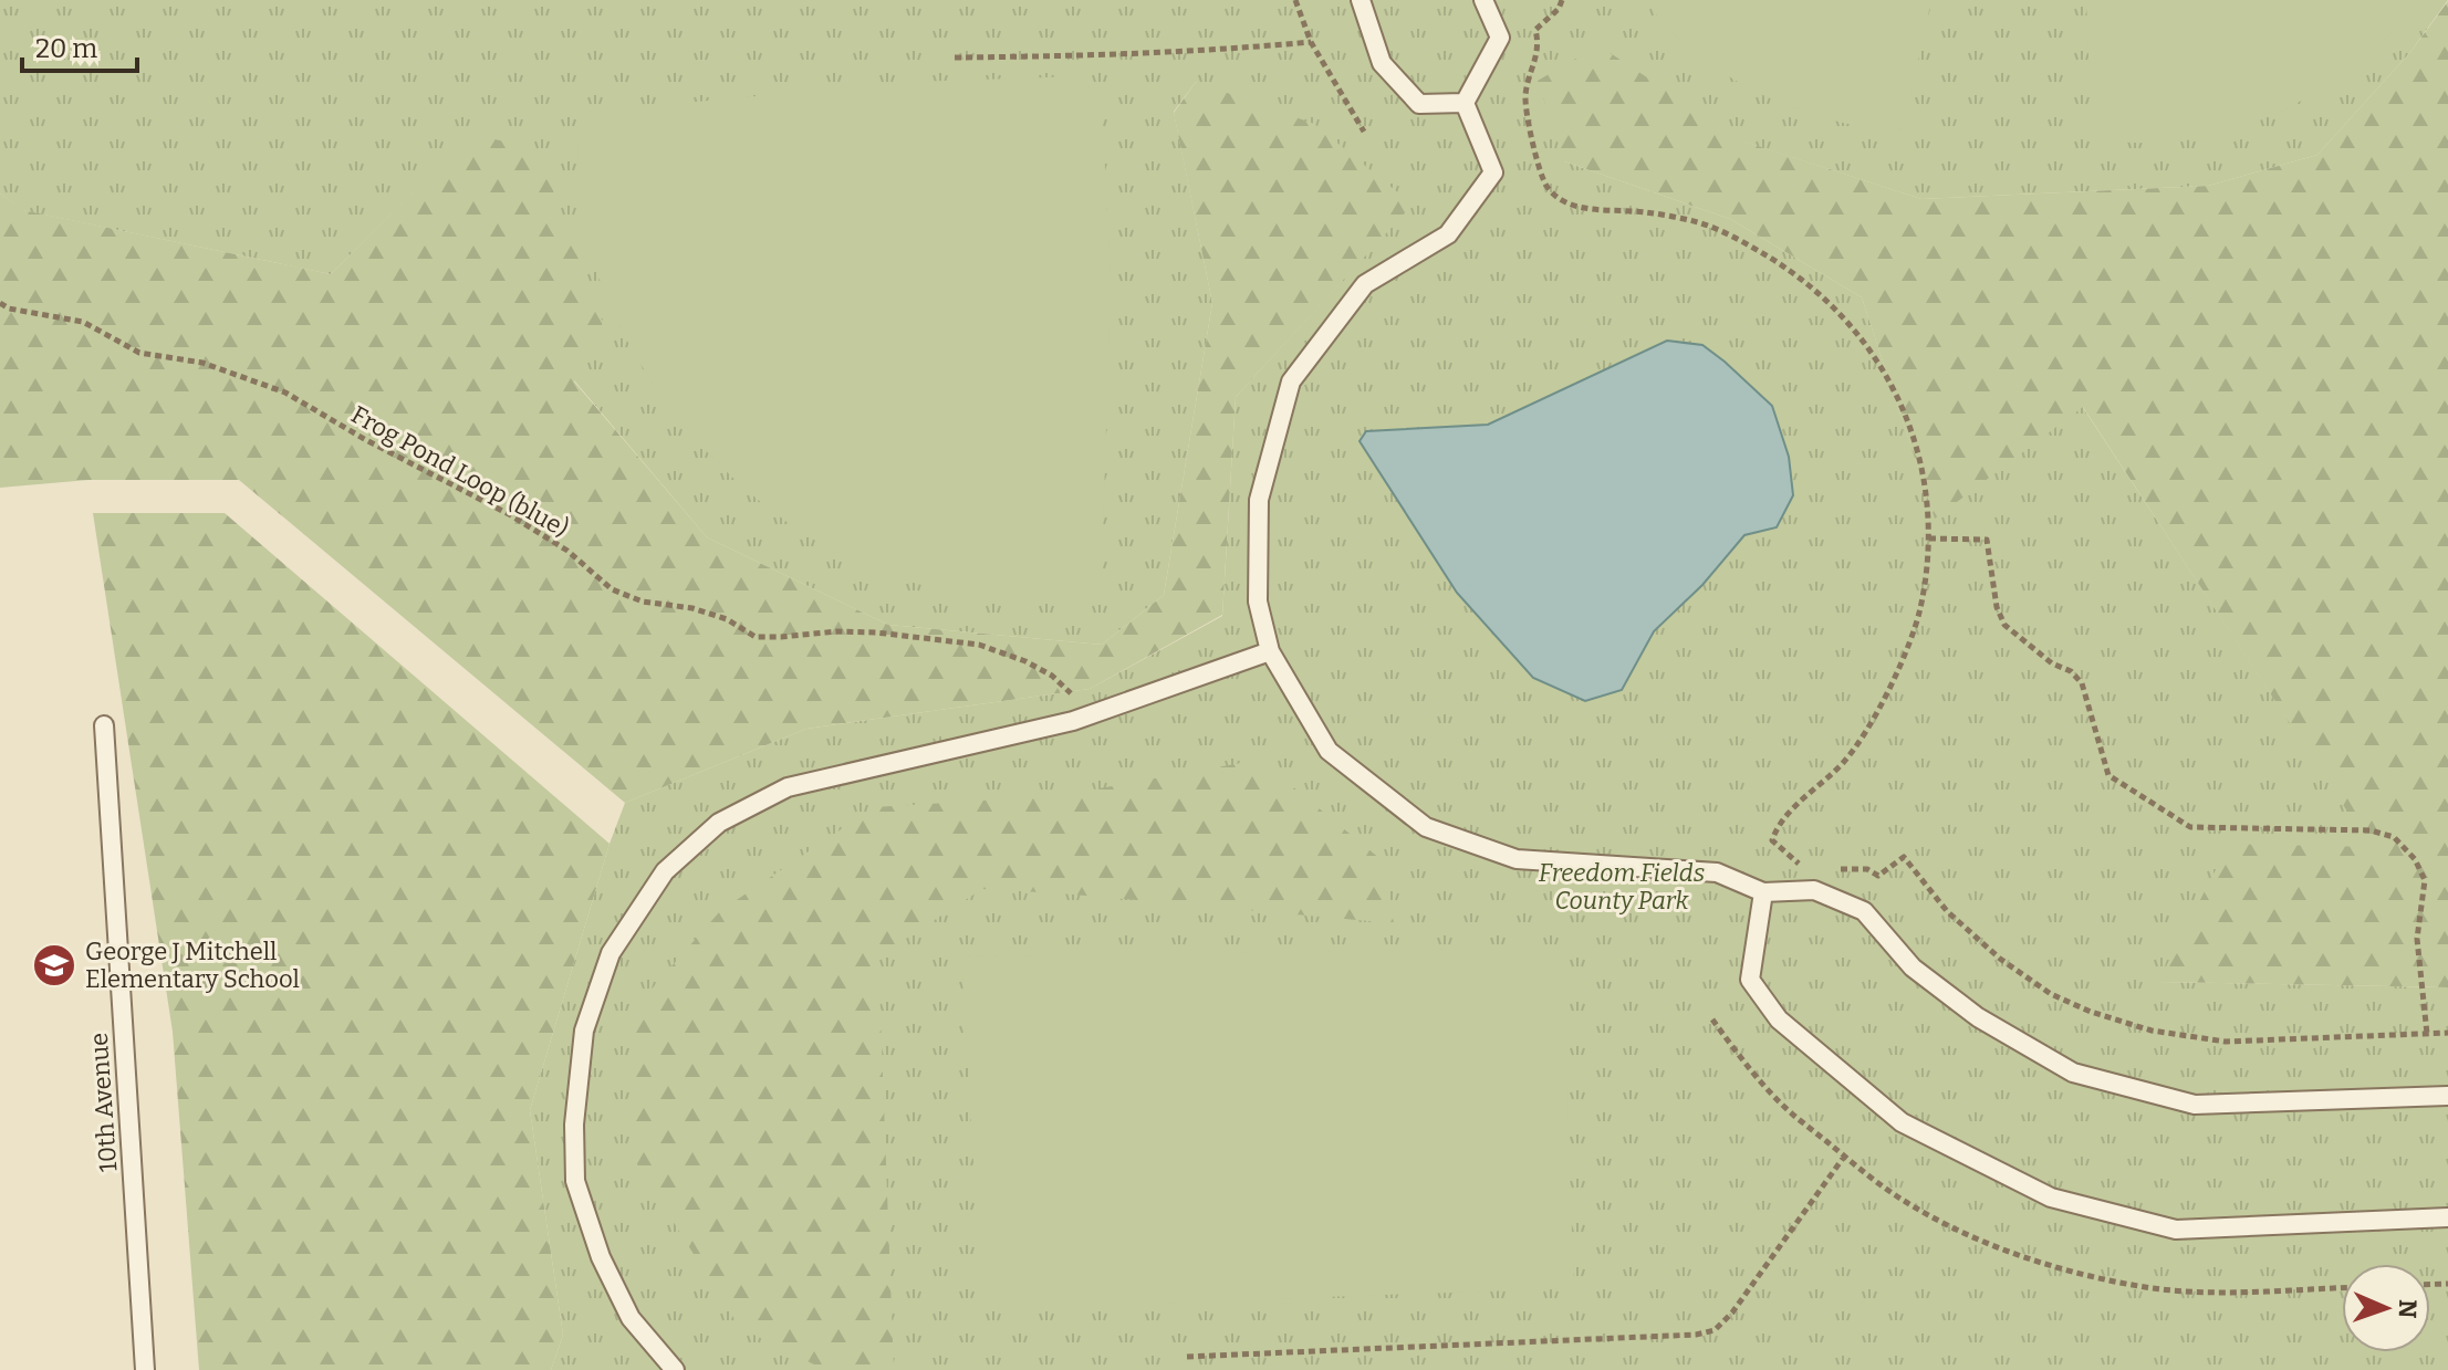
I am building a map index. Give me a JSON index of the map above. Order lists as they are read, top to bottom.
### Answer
{
  "streets": {
    "lane": ["10th Avenue"],
    "path": ["Frog Pond Loop (blue)"]
  },
  "parks": ["Freedom Fields County Park"],
  "places": {
    "school or university": ["George J Mitchell Elementary School"]
  },
  "scale_bar": "20 m",
  "north": "right"
}
